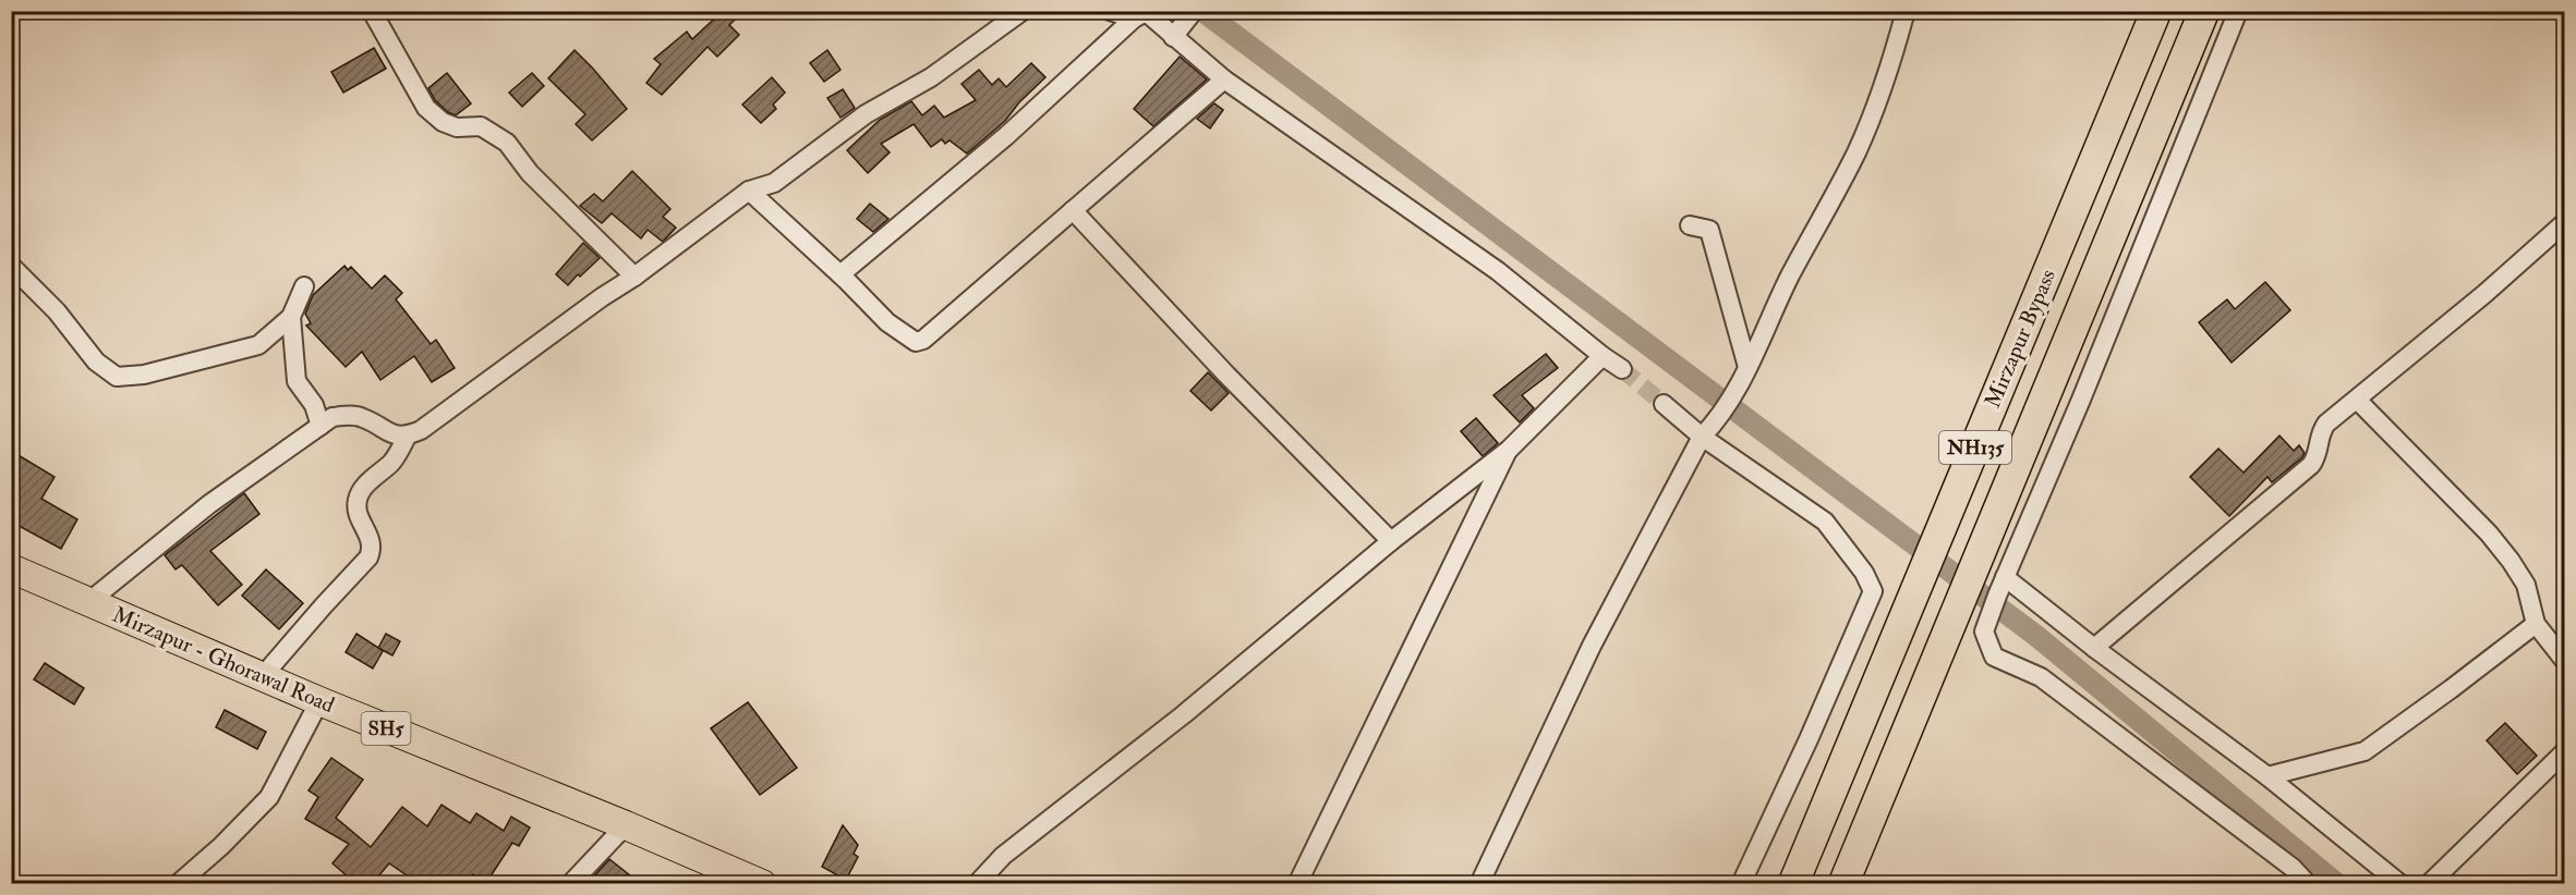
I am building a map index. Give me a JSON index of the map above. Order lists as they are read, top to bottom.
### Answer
{
  "streets": {
    "highway": ["Mirzapur Bypass", "NH135"],
    "main road": ["Mirzapur - Ghorawal Road", "SH5"]
  }
}
